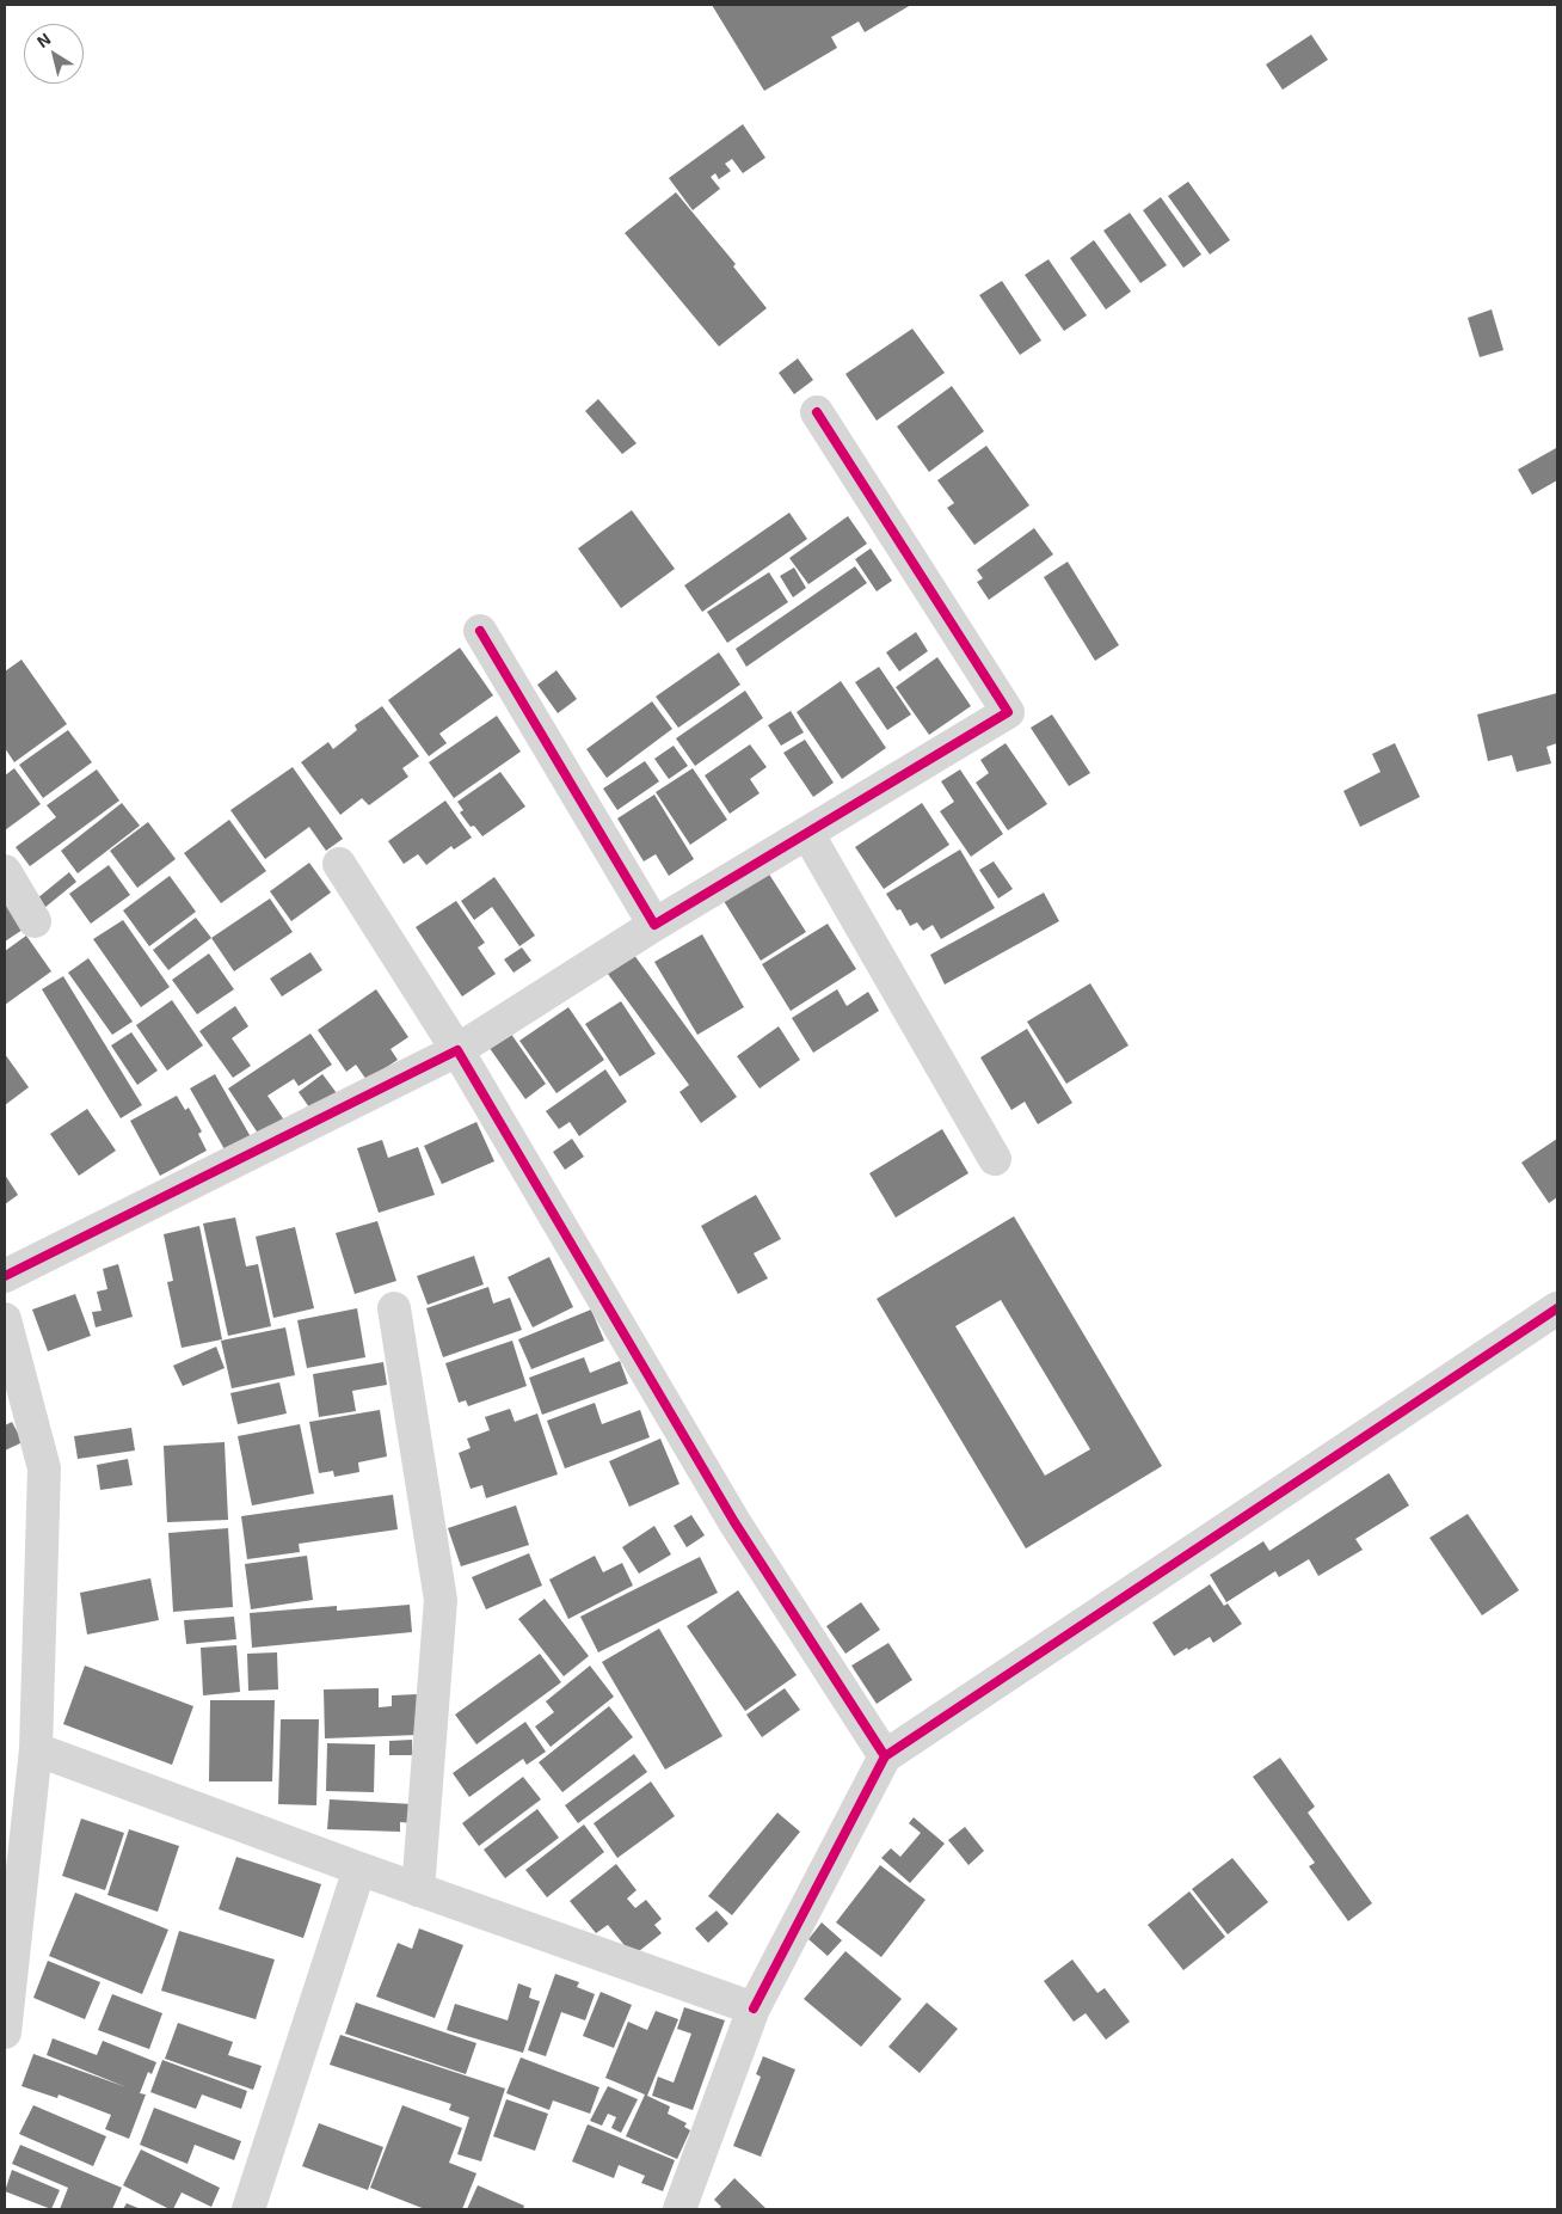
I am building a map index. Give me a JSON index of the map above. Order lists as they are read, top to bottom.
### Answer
{
  "north": "top left"
}
